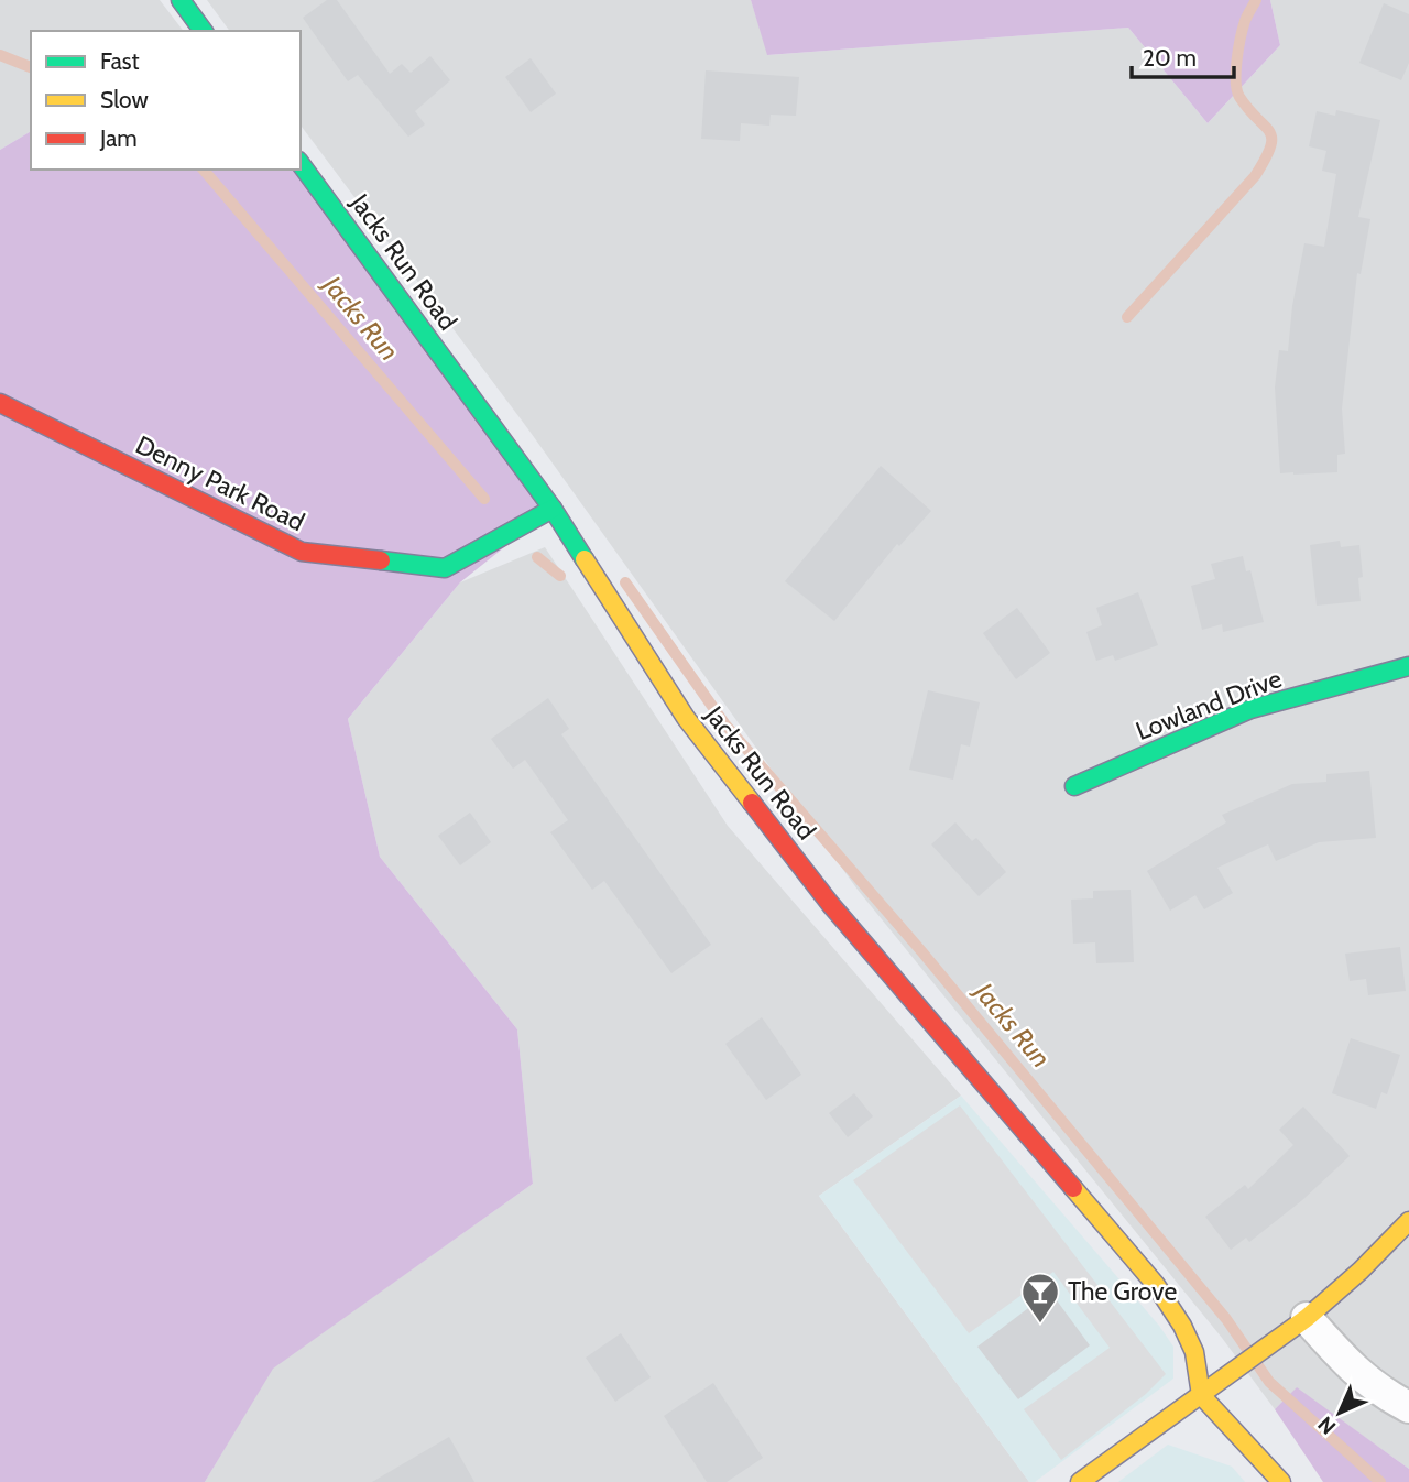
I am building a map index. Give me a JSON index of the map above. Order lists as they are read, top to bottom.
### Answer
{
  "streets": {
    "street": ["Jacks Run Road", "Denny Park Road", "Lowland Drive"]
  },
  "crossings": [
    ["Jacks Run Road", "Denny Park Road"]
  ],
  "water": ["Jacks Run"],
  "places": {
    "bar": ["The Grove"]
  },
  "legend": ["Fast", "Slow", "Jam"],
  "scale_bar": "20 m",
  "north": "bottom left"
}
